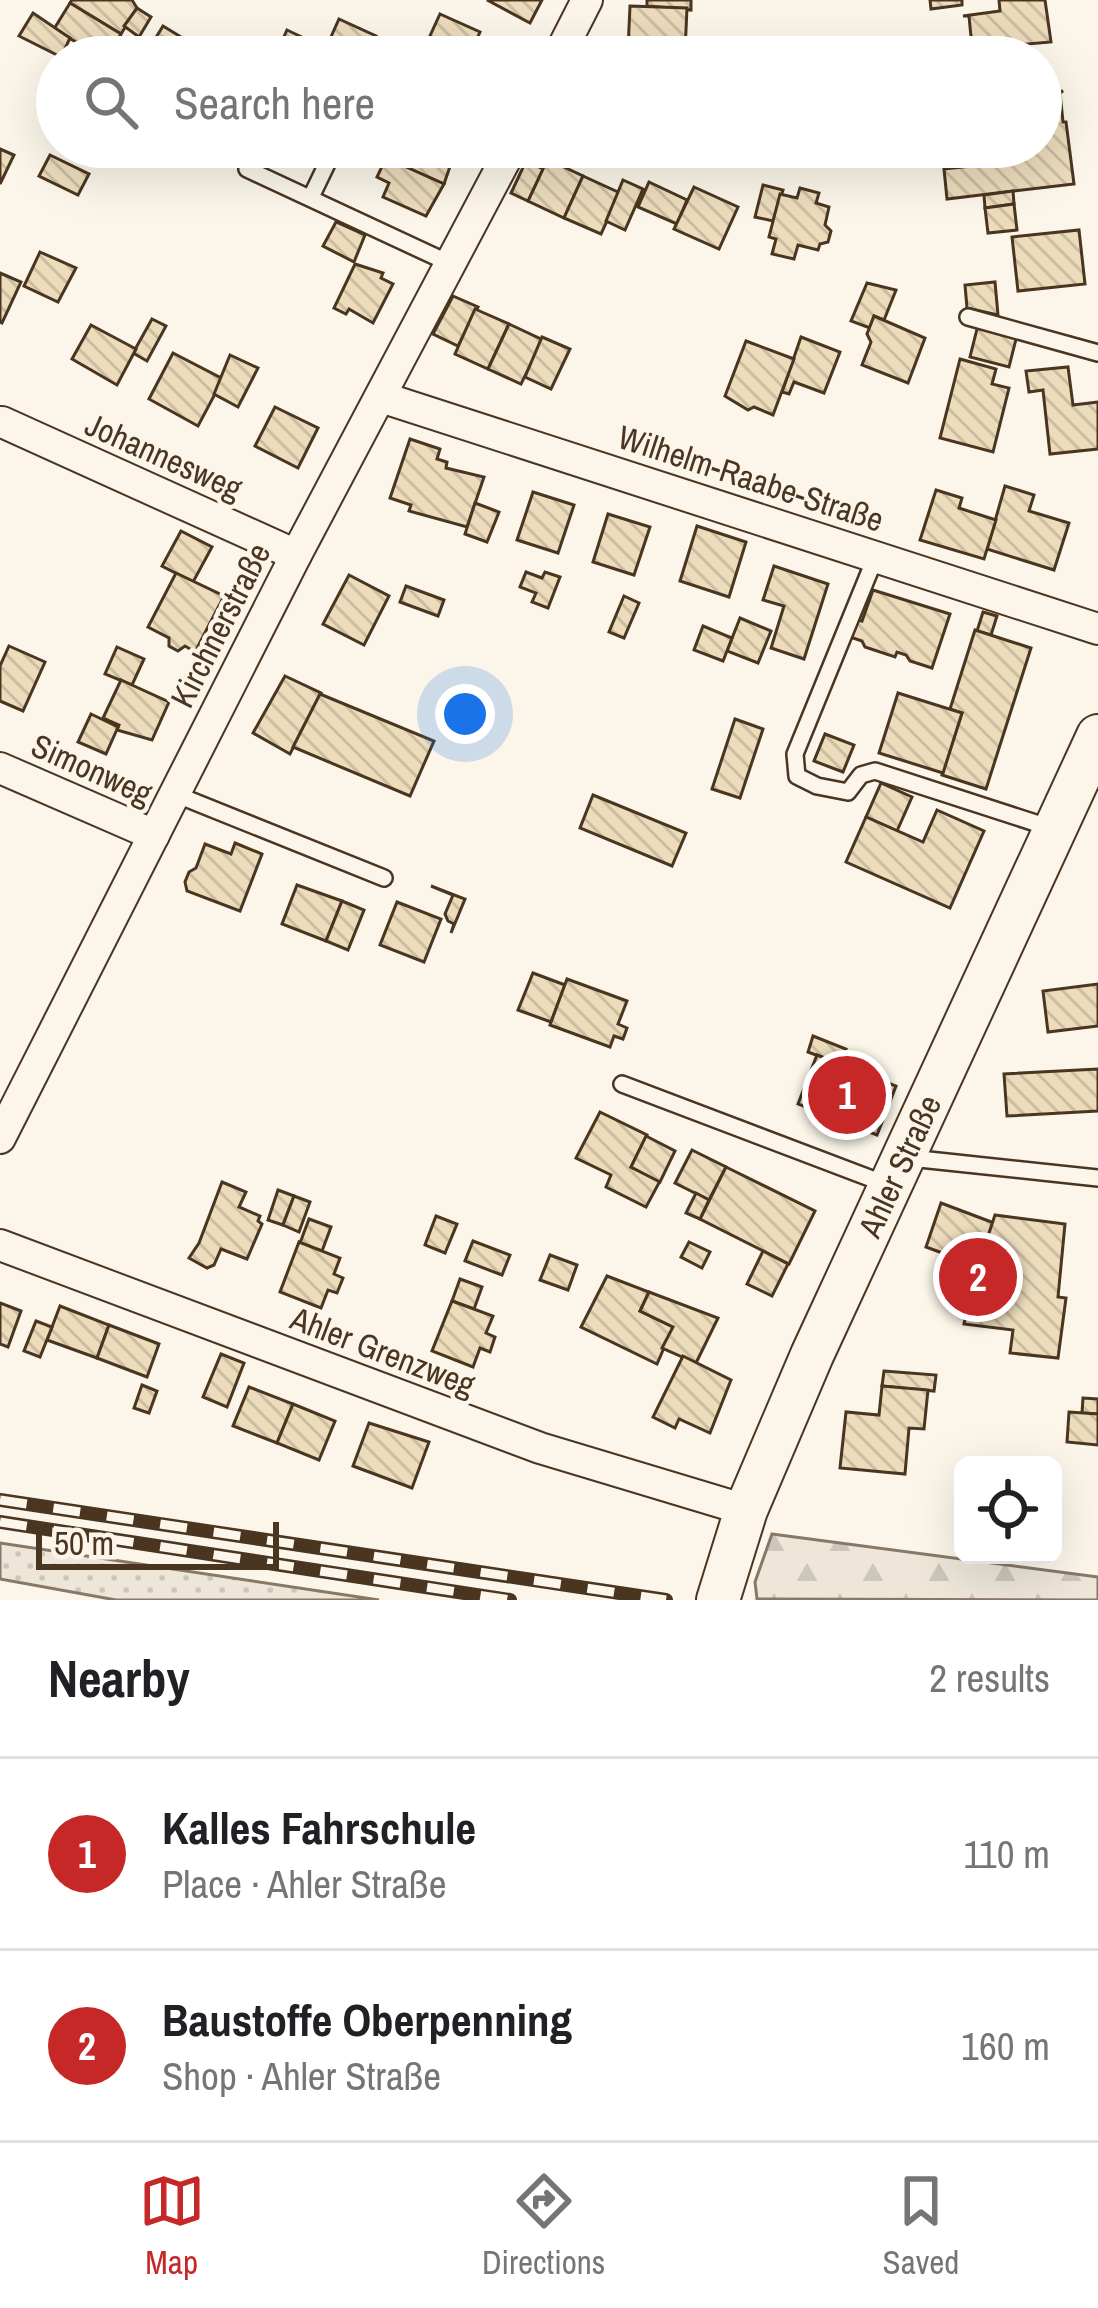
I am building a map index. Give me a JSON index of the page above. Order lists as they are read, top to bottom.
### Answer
{
  "streets": {
    "main road": ["Ahler Straße"],
    "street": [
      "Johannesweg",
      "Wilhelm-Raabe-Straße",
      "Kirchnerstraße",
      "Simonweg",
      "Ahler Grenzweg"
    ]
  },
  "crossings": [
    ["Johannesweg", "Kirchnerstraße"],
    ["Wilhelm-Raabe-Straße", "Kirchnerstraße"],
    ["Kirchnerstraße", "Simonweg"],
    ["Ahler Straße", "Ahler Grenzweg"]
  ],
  "scale_bar": "50 m",
  "page": {
    "search": "Search here",
    "pins": ["1", "2"],
    "scale": "50 m",
    "heading": ["Nearby", "2 results"],
    "list": [
      {
        "mark": "1",
        "name": "Kalles Fahrschule",
        "note": "Place · Ahler Straße",
        "value": "110 m"
      },
      {
        "mark": "2",
        "name": "Baustoffe Oberpenning",
        "note": "Shop · Ahler Straße",
        "value": "160 m"
      }
    ],
    "nav": ["Map", "Directions", "Saved"]
  }
}
